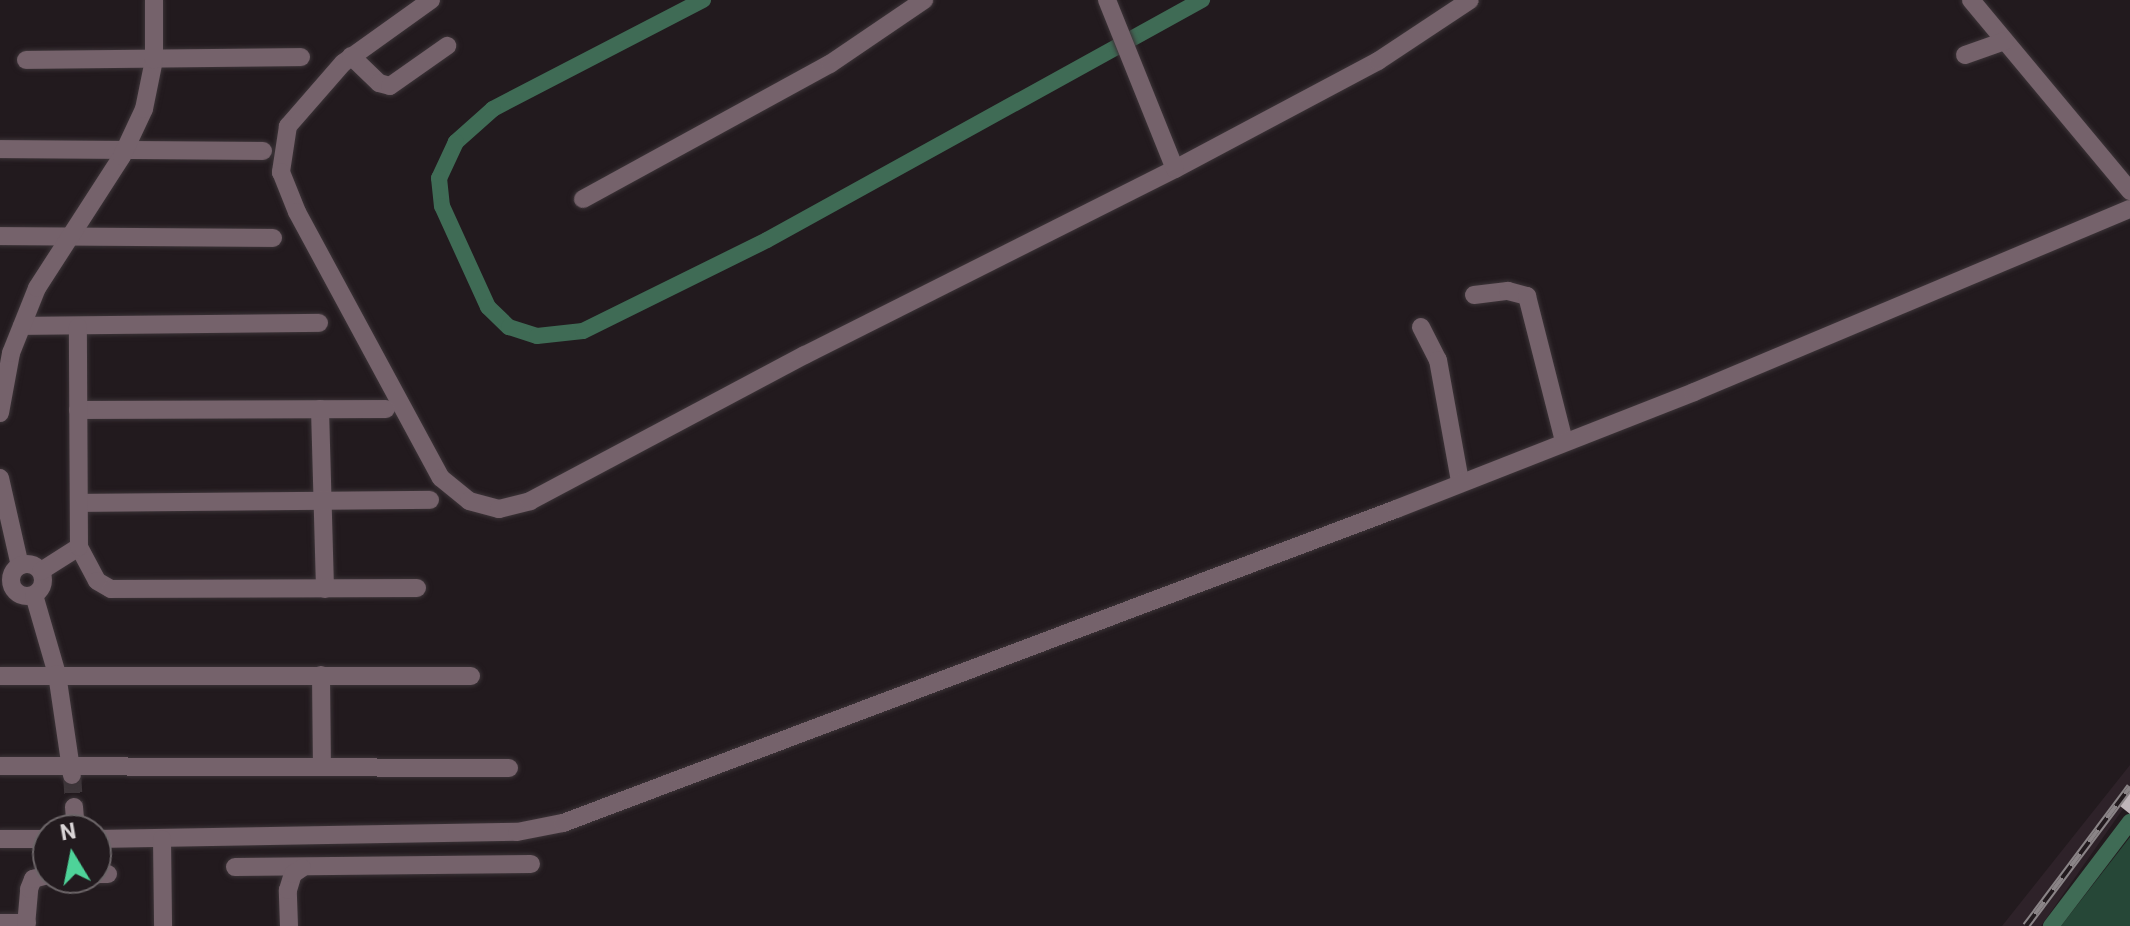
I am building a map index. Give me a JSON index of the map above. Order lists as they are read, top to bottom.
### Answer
{
  "north": "top"
}
